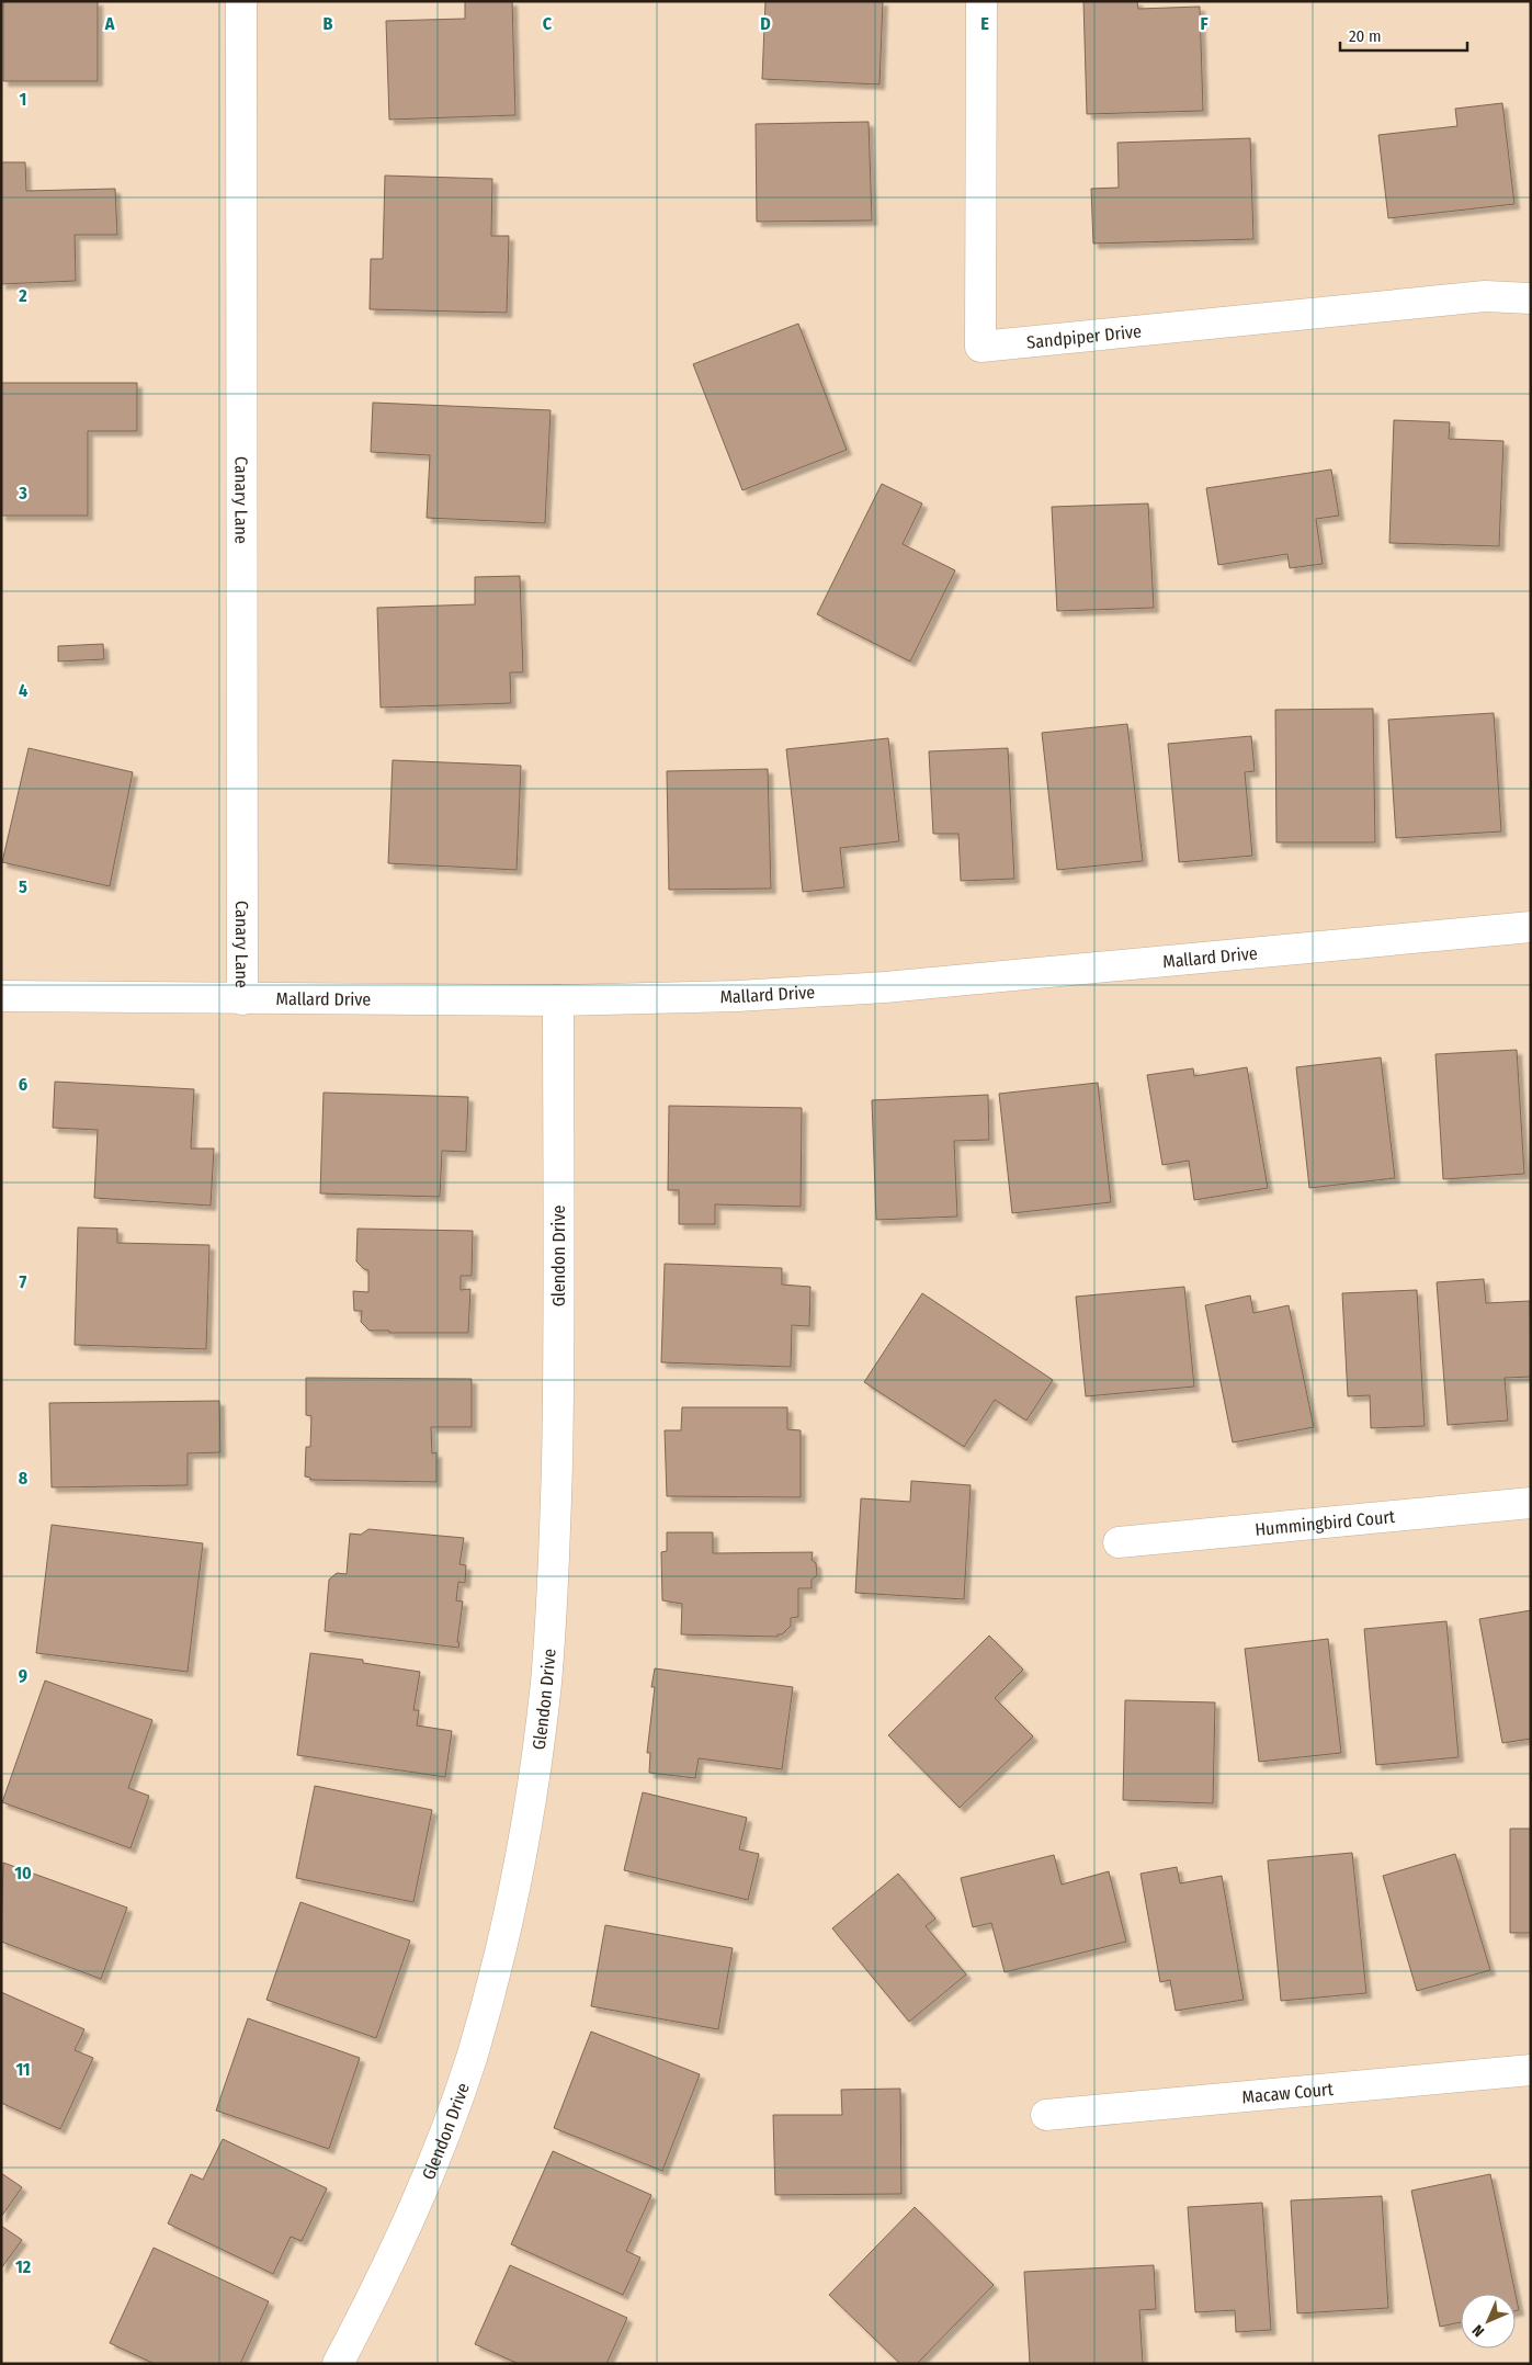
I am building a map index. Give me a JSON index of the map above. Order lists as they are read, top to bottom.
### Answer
{
  "streets": {
    "street": [
      "Sandpiper Drive",
      "Canary Lane",
      "Mallard Drive",
      "Glendon Drive",
      "Hummingbird Court",
      "Macaw Court"
    ]
  },
  "crossings": [
    ["Canary Lane", "Mallard Drive"],
    ["Mallard Drive", "Glendon Drive"]
  ],
  "scale_bar": "20 m",
  "north": "bottom left",
  "grid": {
    "columns": [
      "A",
      "B",
      "C",
      "D",
      "E",
      "F"
    ],
    "rows": [
      "1",
      "2",
      "3",
      "4",
      "5",
      "6",
      "7",
      "8",
      "9",
      "10",
      "11",
      "12"
    ]
  }
}
